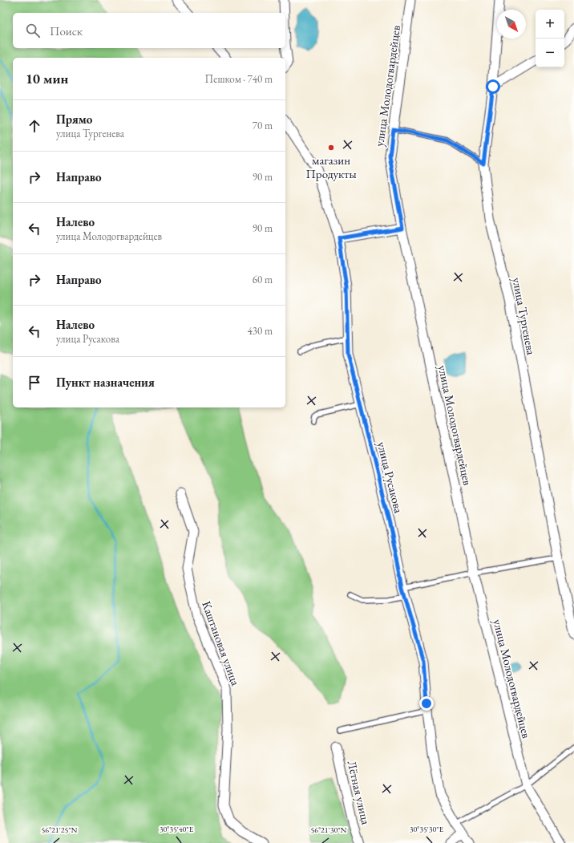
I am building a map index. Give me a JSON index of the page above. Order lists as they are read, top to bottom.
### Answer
{
  "streets": {
    "street": [
      "улица Молодогвардейцев",
      "улица Тургенева",
      "улица Русакова",
      "Каштановая улица",
      "Лётная улица"
    ]
  },
  "places": ["магазин Продукты"],
  "north": "bottom right",
  "page": {
    "map_buttons": ["+", "−"],
    "search": "Поиск",
    "heading": ["10 мин", "Пешком · 740 m"],
    "list": [
      ["Прямо", "улица Тургенева", "70 m"],
      ["Направо", "90 m"],
      ["Налево", "улица Молодогвардейцев", "90 m"],
      ["Направо", "60 m"],
      ["Налево", "улица Русакова", "430 m"],
      "Пункт назначения"
    ]
  },
  "coordinates": [
    "30°35'40\"E",
    "30°35'30\"E",
    "56°21'25\"N",
    "56°21'30\"N"
  ]
}
